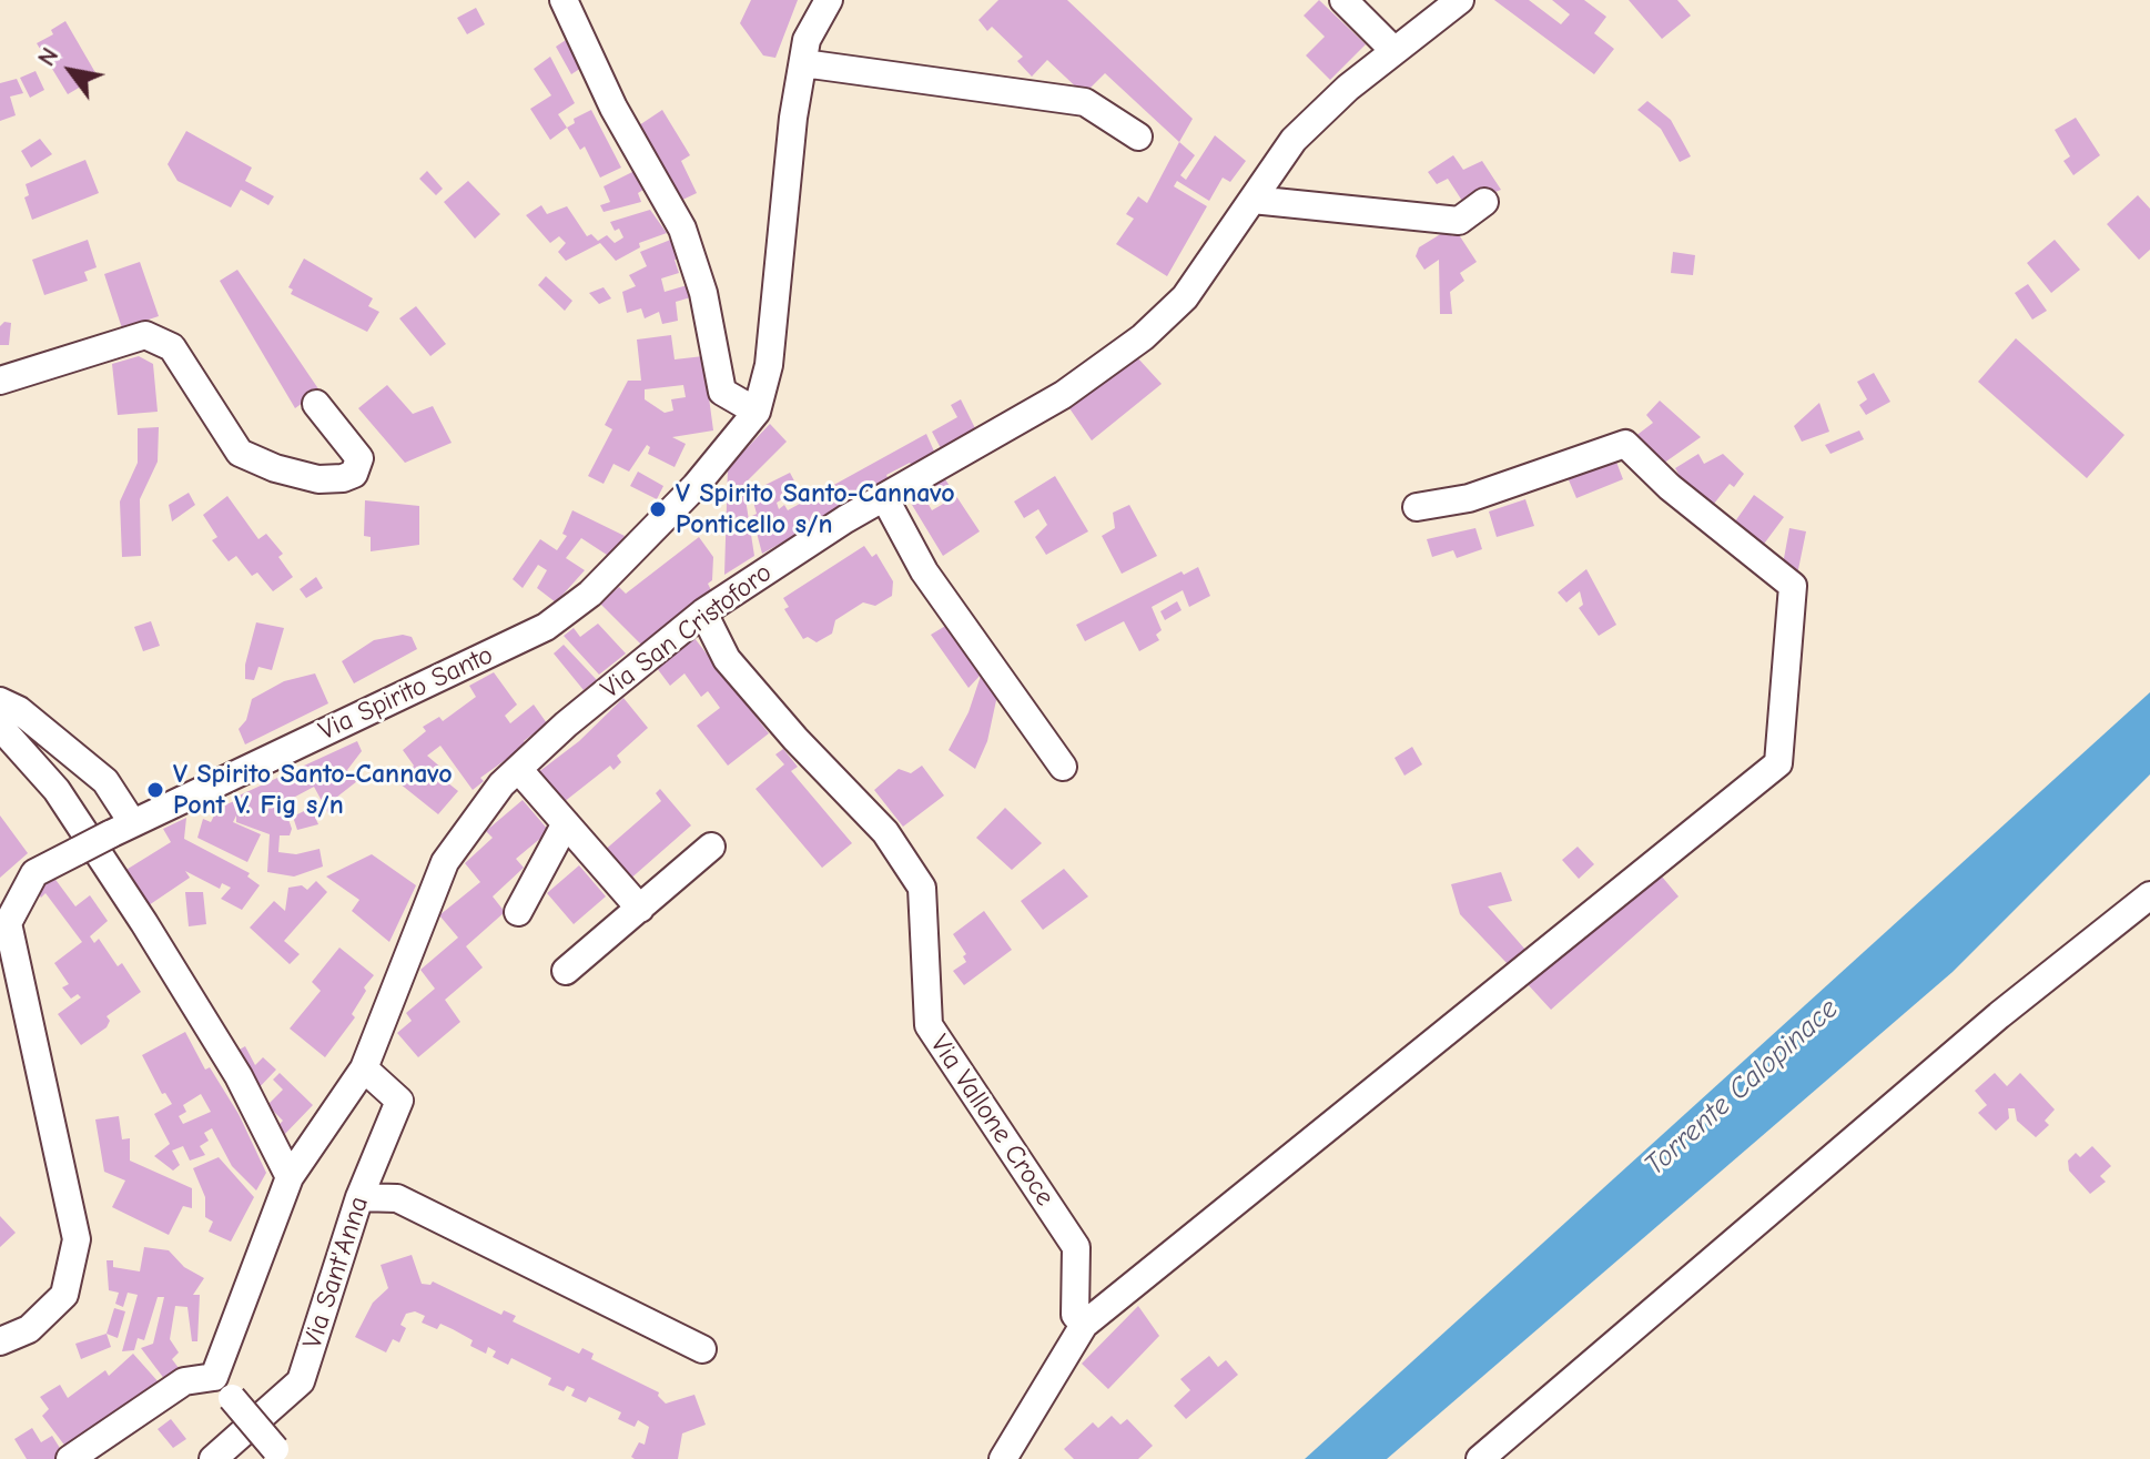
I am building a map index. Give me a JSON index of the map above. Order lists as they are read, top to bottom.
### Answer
{
  "streets": {
    "street": [
      "Via San Cristoforo",
      "Via Spirito Santo",
      "Via Vallone Croce",
      "Via Sant'Anna"
    ]
  },
  "crossings": [
    ["Via San Cristoforo", "Via Vallone Croce"],
    ["Via San Cristoforo", "Via Sant'Anna"]
  ],
  "water": ["Torrente Calopinace"],
  "places": ["V Spirito Santo-Cannavo Ponticello s/n", "V Spirito Santo-Cannavo Pont V. Fig s/n"],
  "north": "top left"
}
